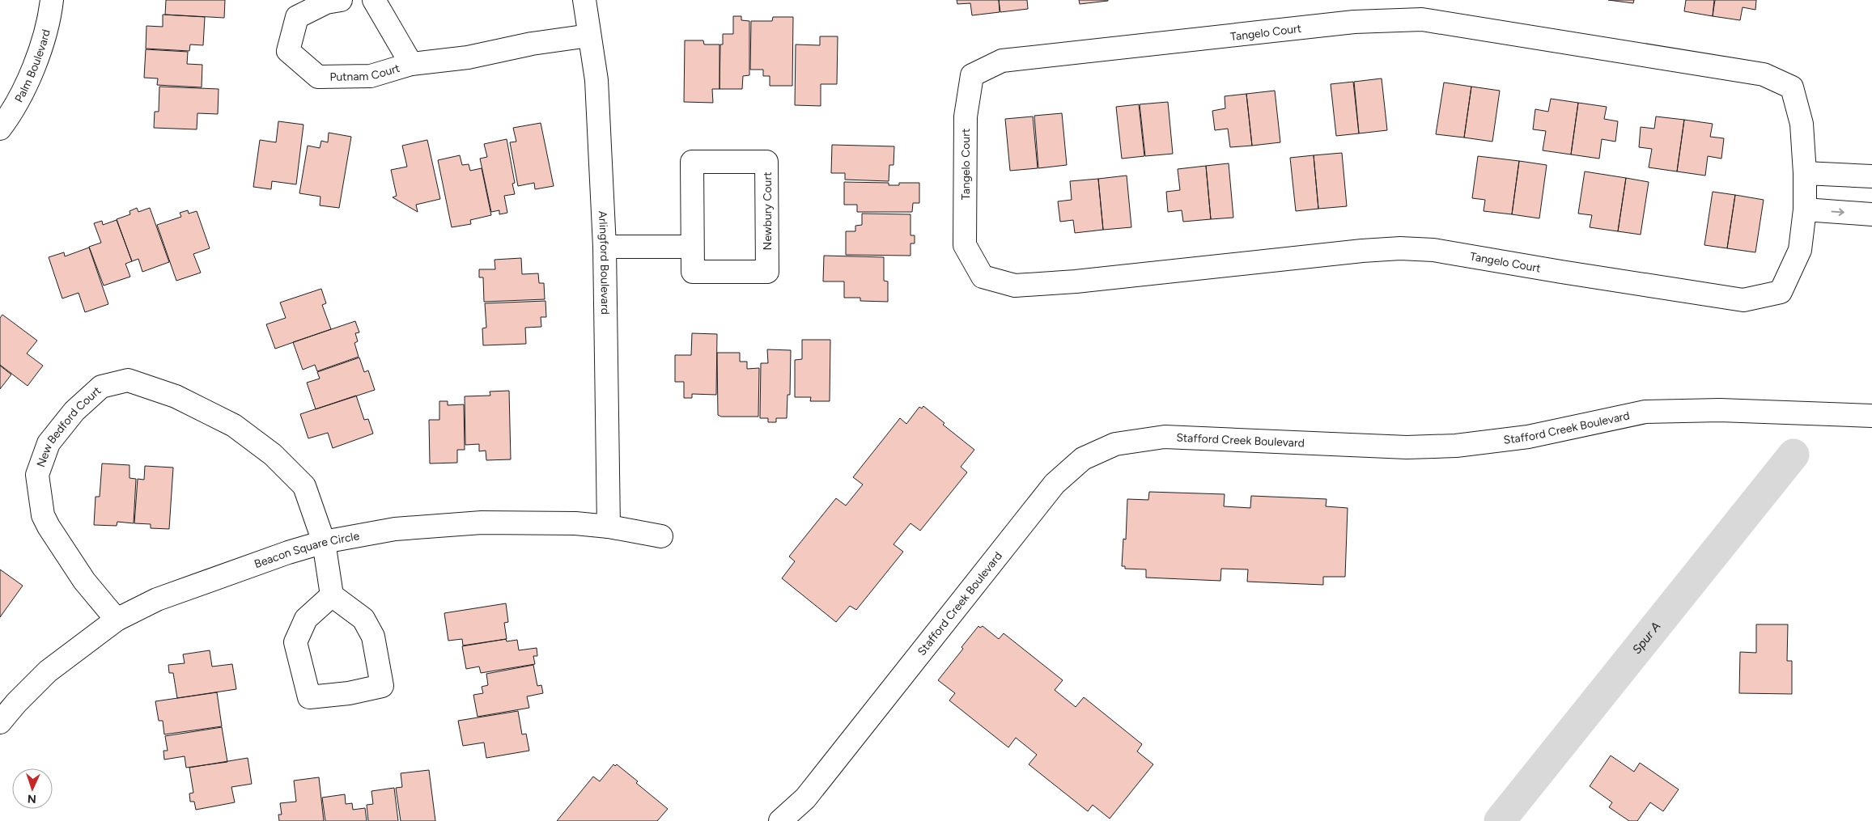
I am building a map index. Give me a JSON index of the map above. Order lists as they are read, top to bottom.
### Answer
{
  "streets": {
    "street": [
      "Tangelo Court",
      "Palm Boulevard",
      "Putnam Court",
      "Newbury Court",
      "Arlingford Boulevard",
      "Stafford Creek Boulevard",
      "New Bedford Court",
      "Beacon Square Circle"
    ]
  },
  "crossings": [
    ["Putnam Court", "Arlingford Boulevard"],
    ["Arlingford Boulevard", "Beacon Square Circle"],
    ["New Bedford Court", "Beacon Square Circle"]
  ],
  "water": ["Spur A"],
  "north": "bottom"
}
